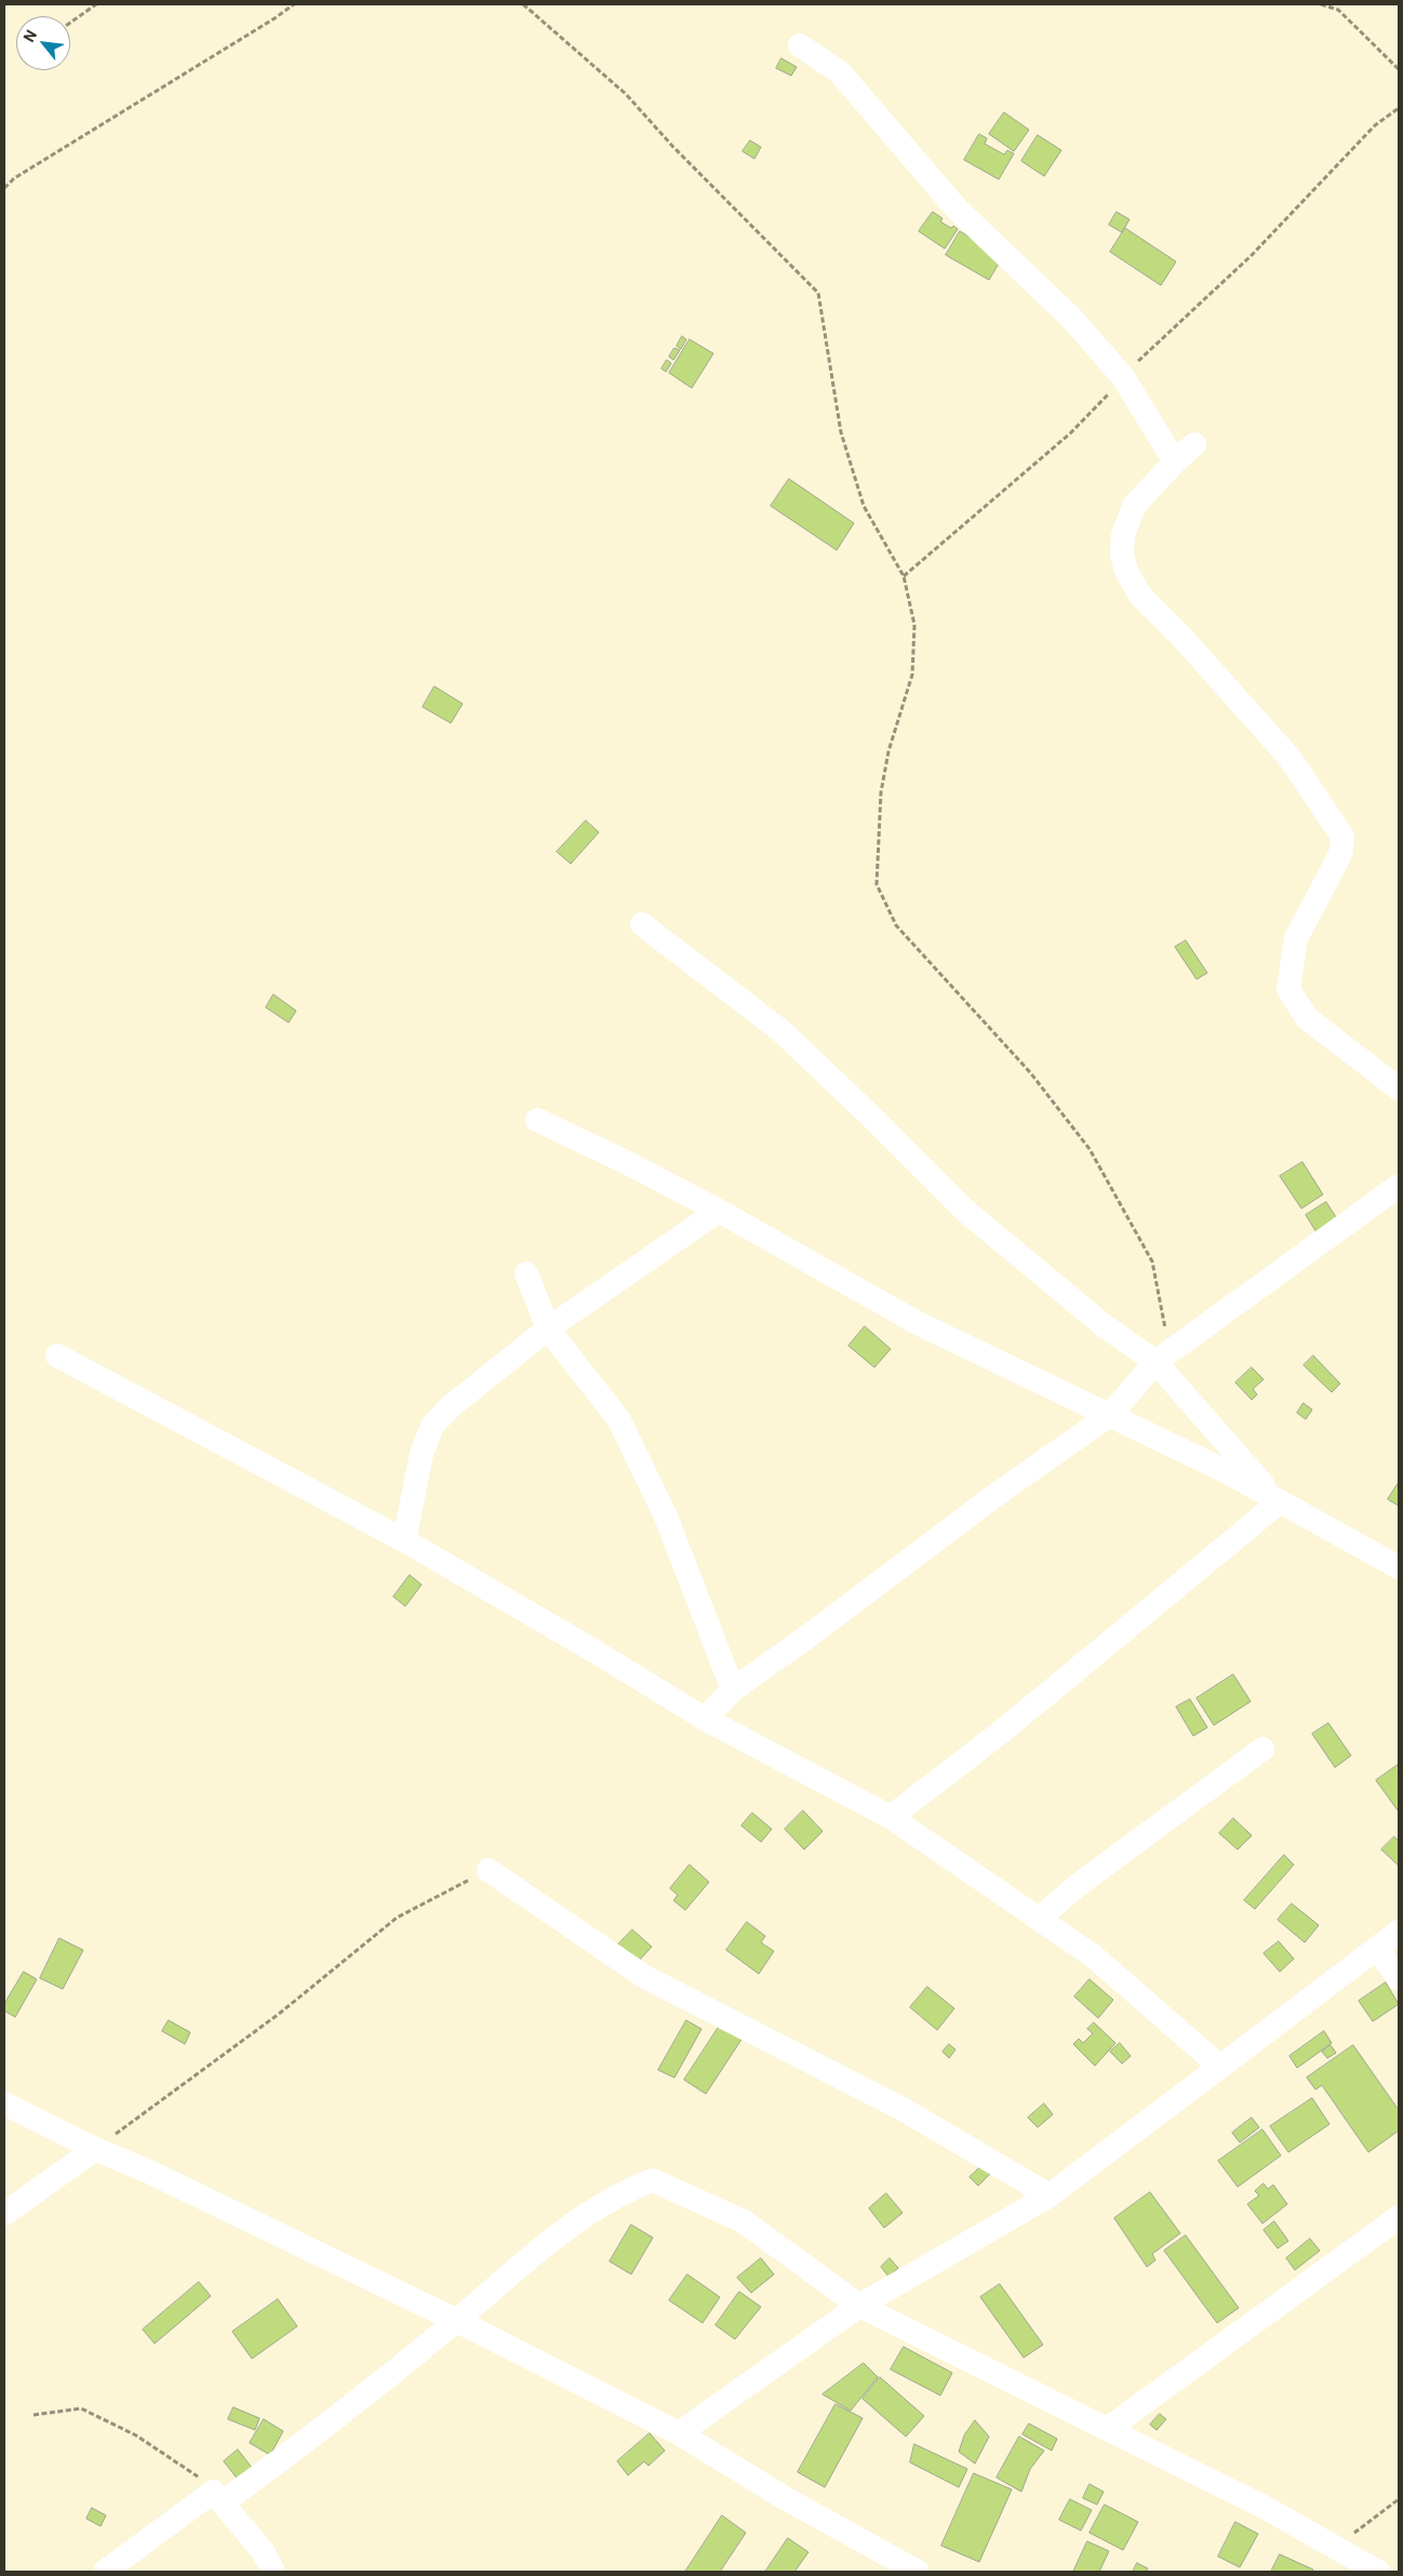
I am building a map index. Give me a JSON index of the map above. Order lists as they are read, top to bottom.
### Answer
{
  "north": "top left"
}
